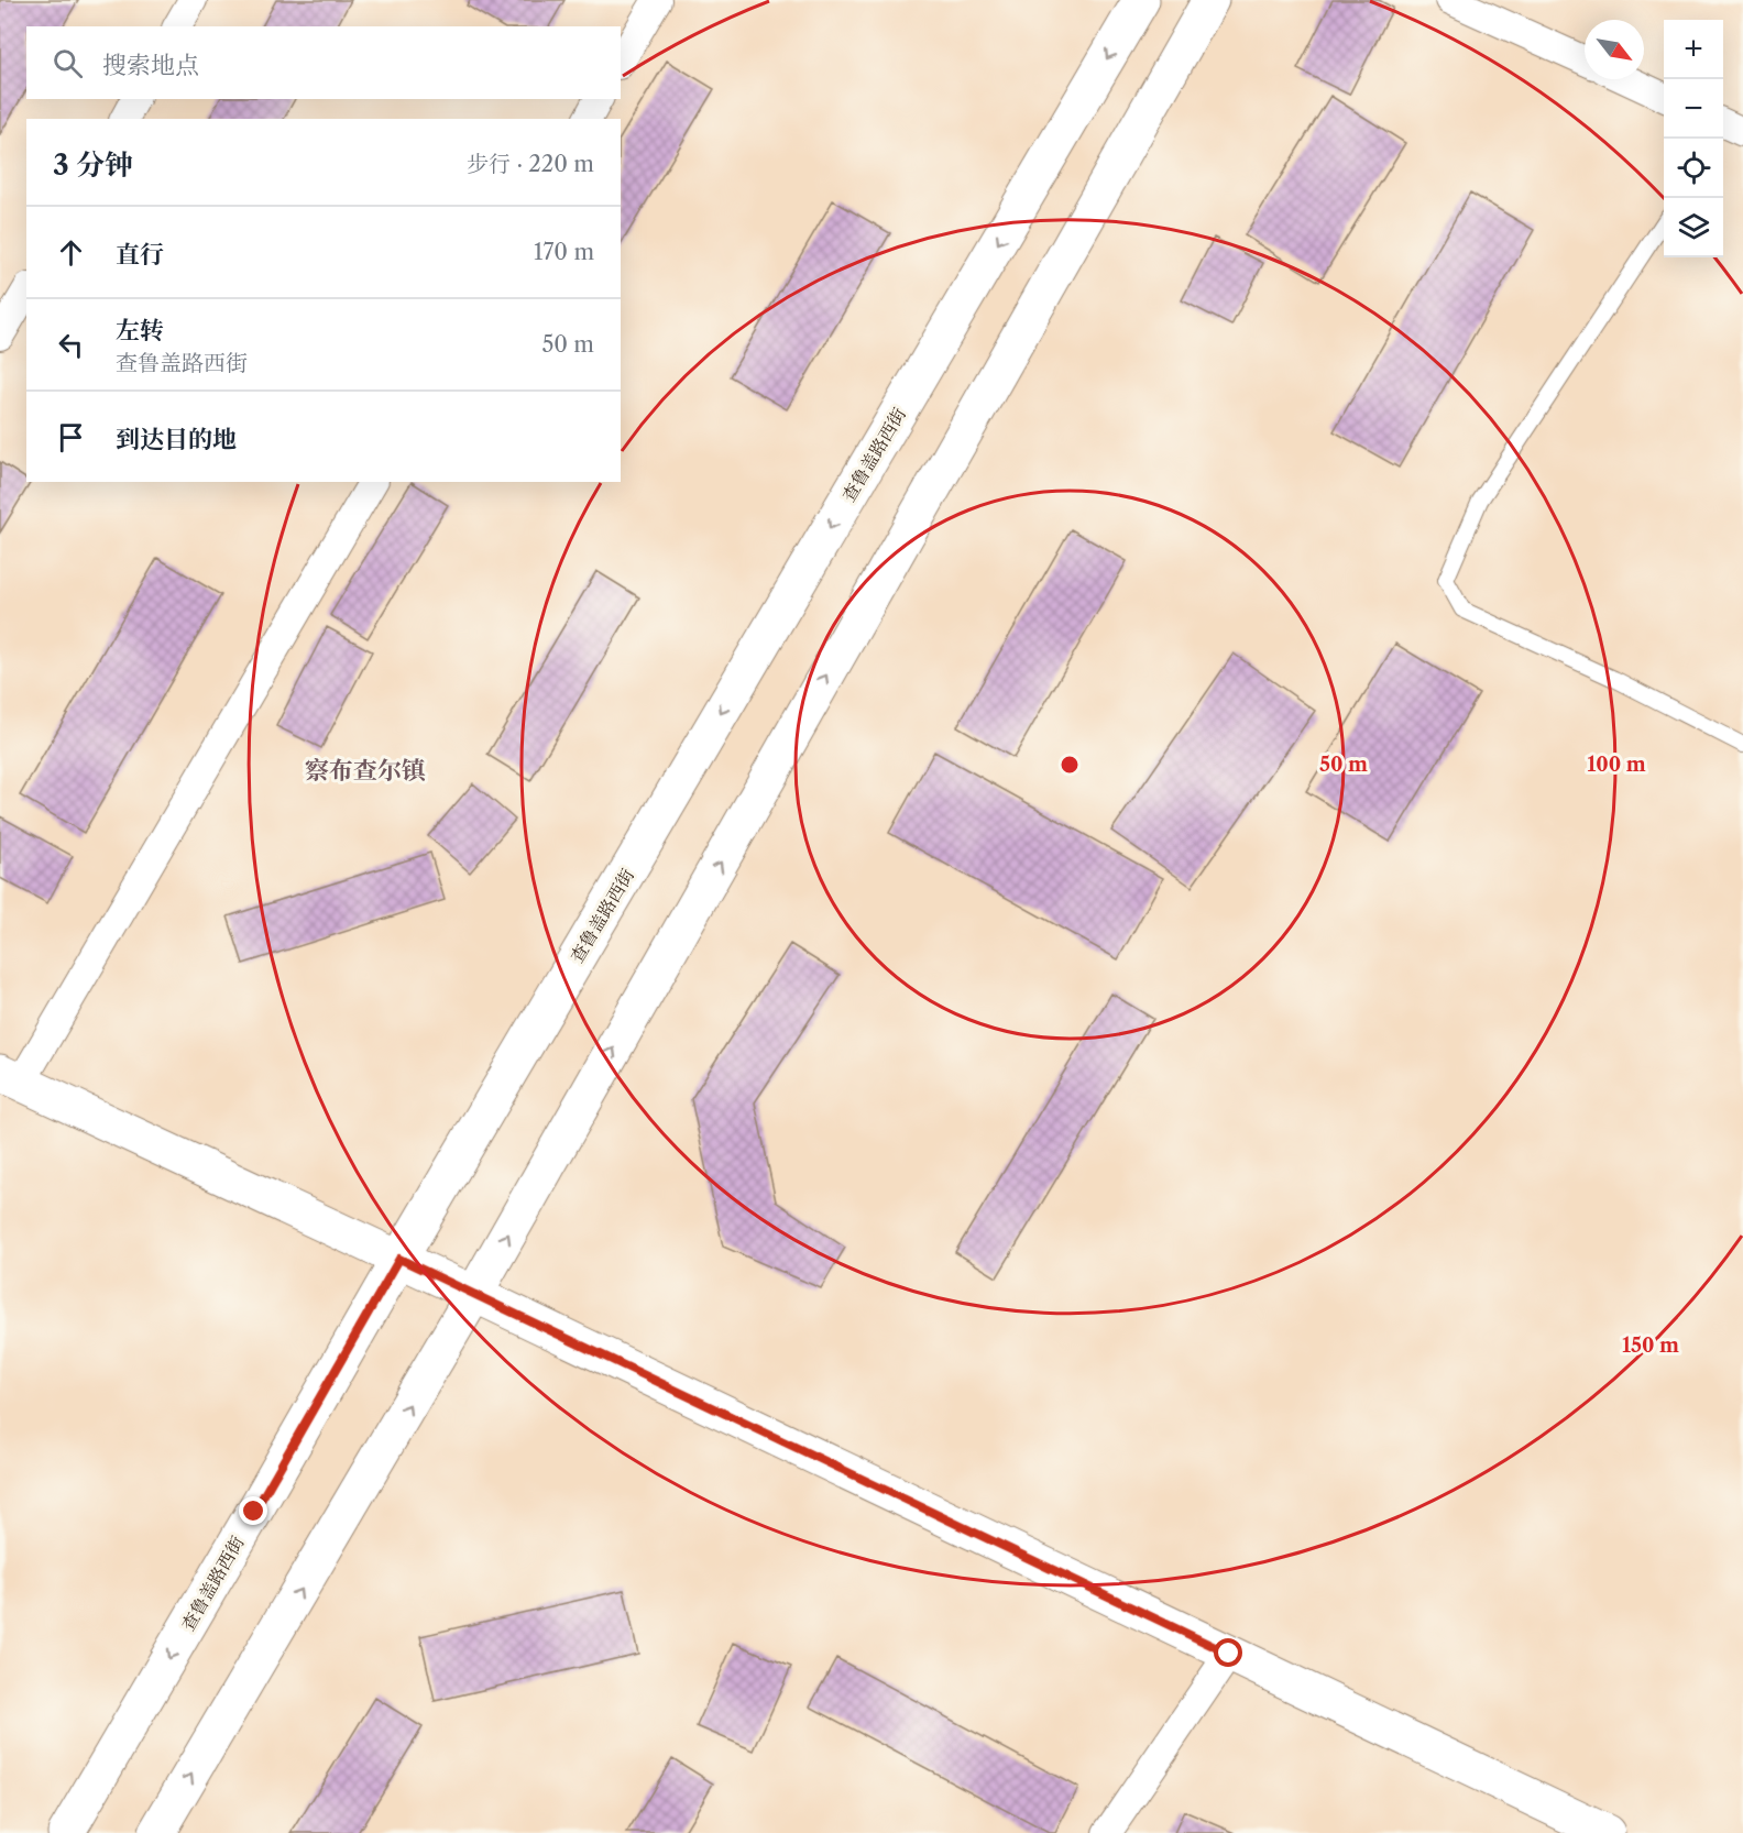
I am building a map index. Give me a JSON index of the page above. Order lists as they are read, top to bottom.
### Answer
{
  "streets": {
    "main road": ["查鲁盖路西街"]
  },
  "districts": ["察布查尔镇"],
  "north": "bottom right",
  "page": {
    "map_buttons": ["+", "−"],
    "search": "搜索地点",
    "heading": ["3 分钟", "步行 · 220 m"],
    "list": [
      ["直行", "170 m"],
      ["左转", "查鲁盖路西街", "50 m"],
      "到达目的地"
    ]
  },
  "rings": ["50 m", "100 m", "150 m"]
}
